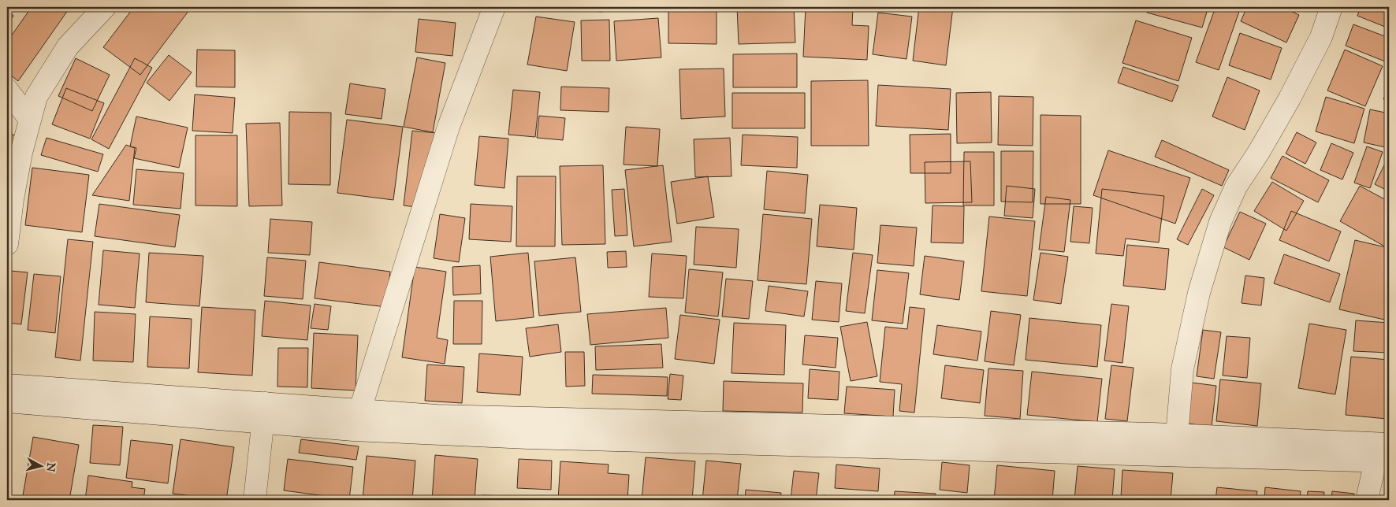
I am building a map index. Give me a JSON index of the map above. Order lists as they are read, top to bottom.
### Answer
{
  "north": "right"
}
